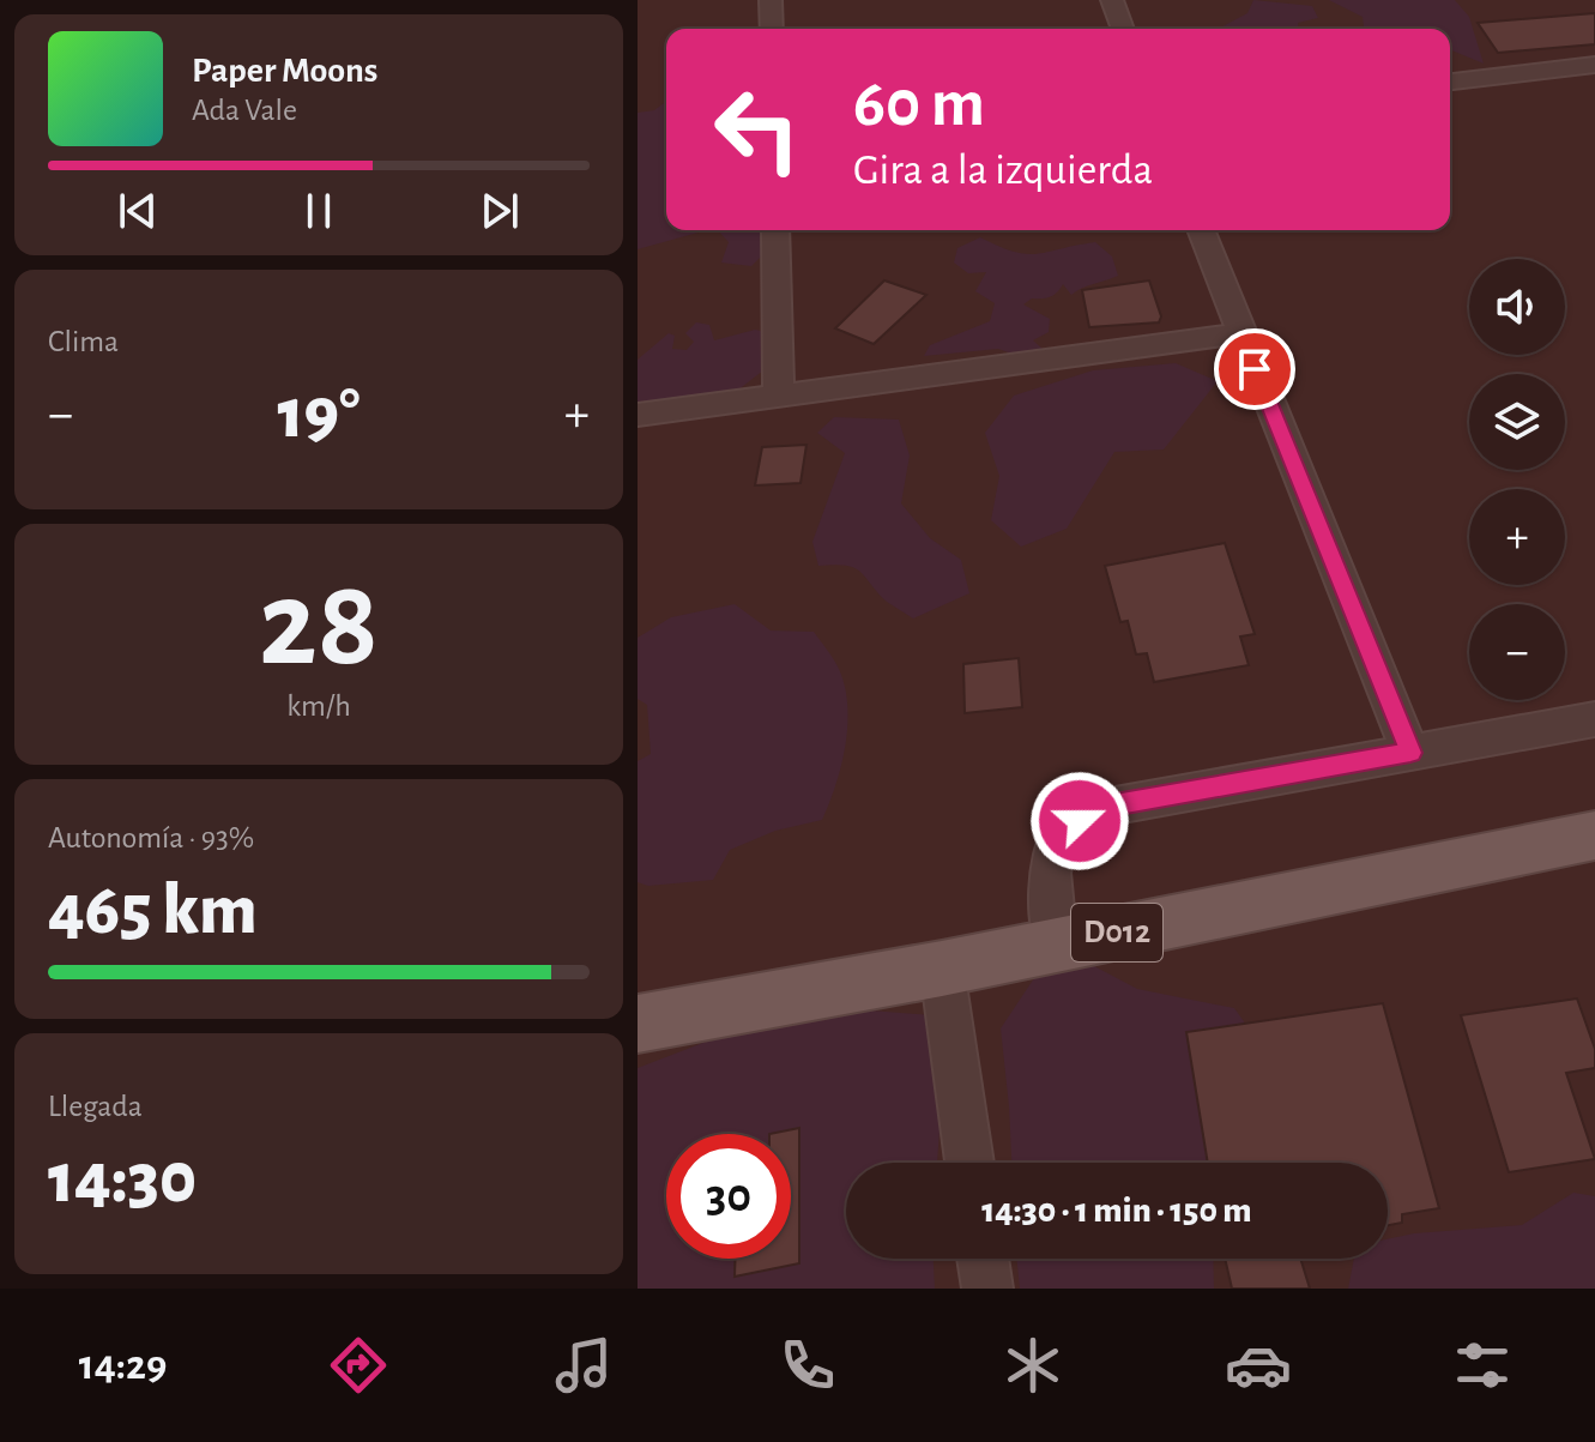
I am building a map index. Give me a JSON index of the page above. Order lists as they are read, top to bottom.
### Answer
{
  "streets": {
    "main road": ["D012"]
  },
  "page": {
    "turn": ["60 m", "Gira a la izquierda"],
    "song": ["Paper Moons", "Ada Vale"],
    "map_buttons": ["+", "−"],
    "tile": [
      "Clima",
      ["28", "km/h"],
      ["Autonomía · 93%", "465 km"],
      ["Llegada", "14:30"]
    ],
    "heat": ["−", "19°", "+"],
    "limit": "30",
    "trip": "14:30 · 1 min · 150 m",
    "tabs": "14:29"
  }
}
